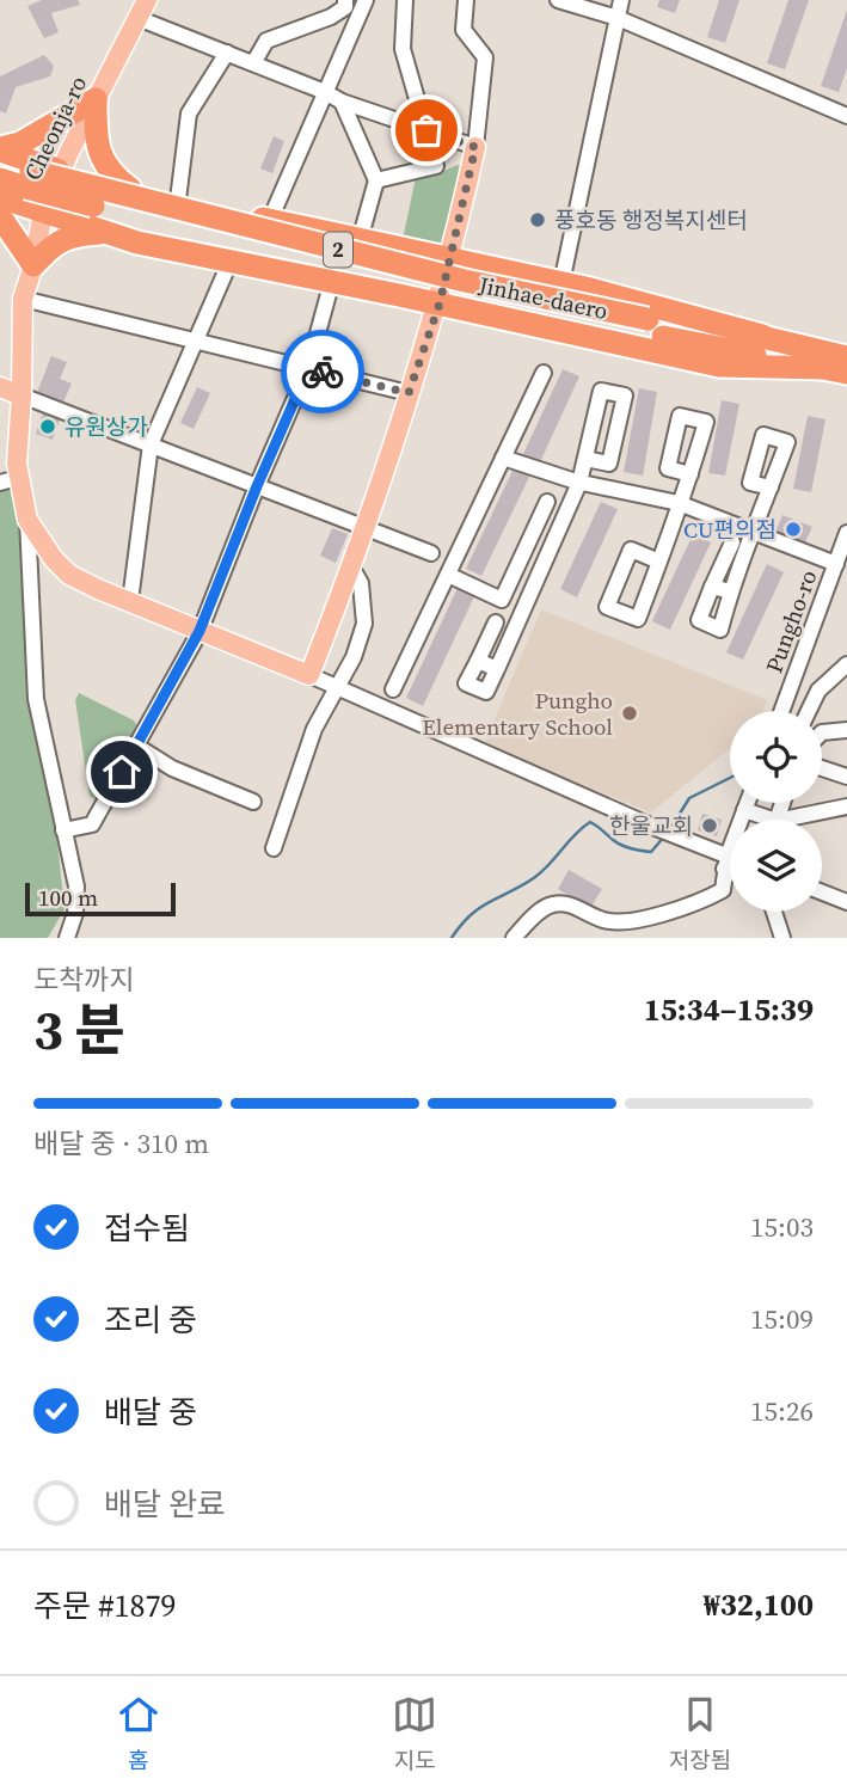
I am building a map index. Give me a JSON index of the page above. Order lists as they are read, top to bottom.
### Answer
{
  "streets": {
    "highway": ["2", "Jinhae-daero"],
    "main road": ["Cheonja-ro"],
    "street": ["Pungho-ro"]
  },
  "places": [
    "풍호동 행정복지센터",
    "유원상가",
    "CU편의점",
    "Pungho Elementary School",
    "한울교회"
  ],
  "scale_bar": "100 m",
  "page": {
    "scale": "100 m",
    "heading": ["3 분", "도착까지", "15:34–15:39"],
    "panel": ["주문 #1879", "₩32,100"],
    "bar": "배달 중 · 310 m",
    "list": [
      ["접수됨", "15:03"],
      ["조리 중", "15:09"],
      ["배달 중", "15:26"],
      "배달 완료"
    ],
    "tabs": ["홈", "지도", "저장됨"]
  }
}
